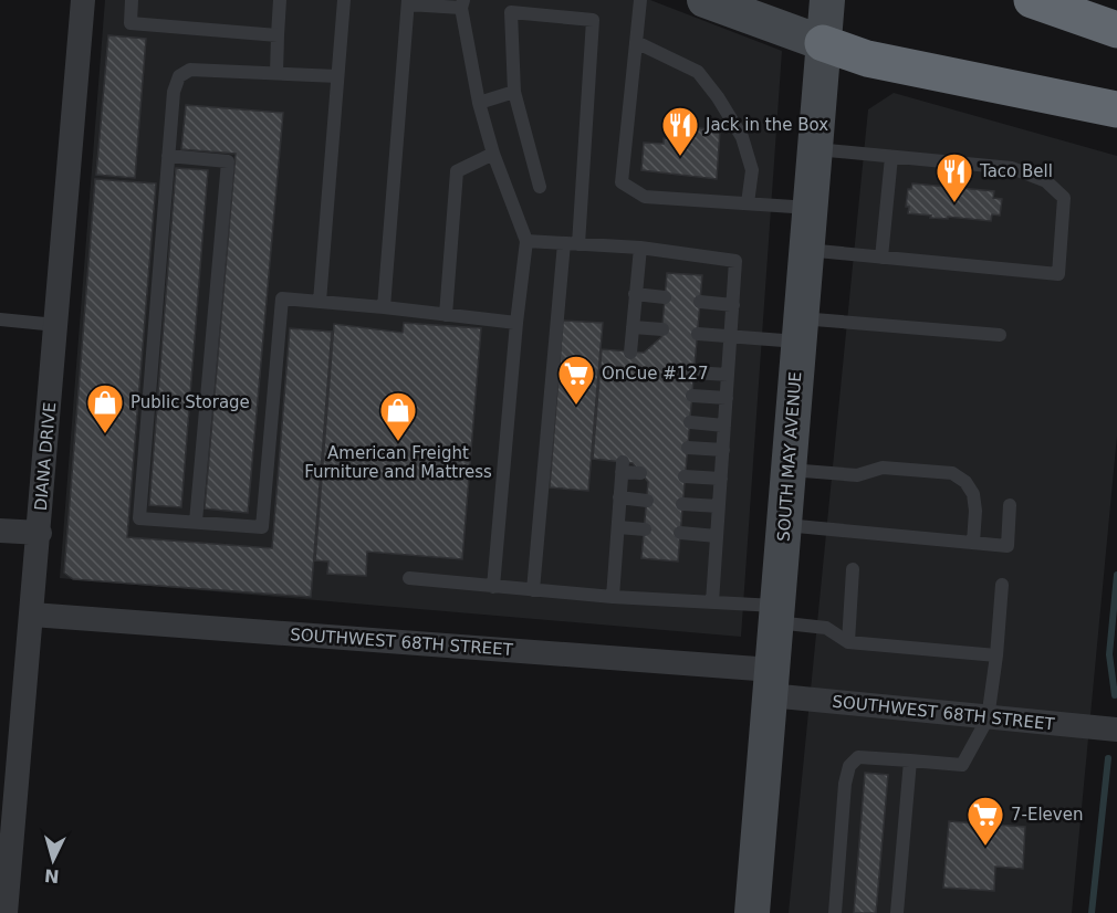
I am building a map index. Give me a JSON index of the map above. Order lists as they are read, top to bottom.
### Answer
{
  "streets": {
    "main road": ["SOUTH MAY AVENUE"],
    "street": ["DIANA DRIVE", "SOUTHWEST 68TH STREET"]
  },
  "crossings": [
    ["DIANA DRIVE", "SOUTHWEST 68TH STREET"],
    ["SOUTH MAY AVENUE", "SOUTHWEST 68TH STREET"]
  ],
  "places": {
    "restaurant": ["Jack in the Box", "Taco Bell"],
    "supermarket": ["OnCue #127", "7-Eleven"],
    "shop": ["Public Storage", "American Freight Furniture and Mattress"]
  },
  "north": "bottom"
}
